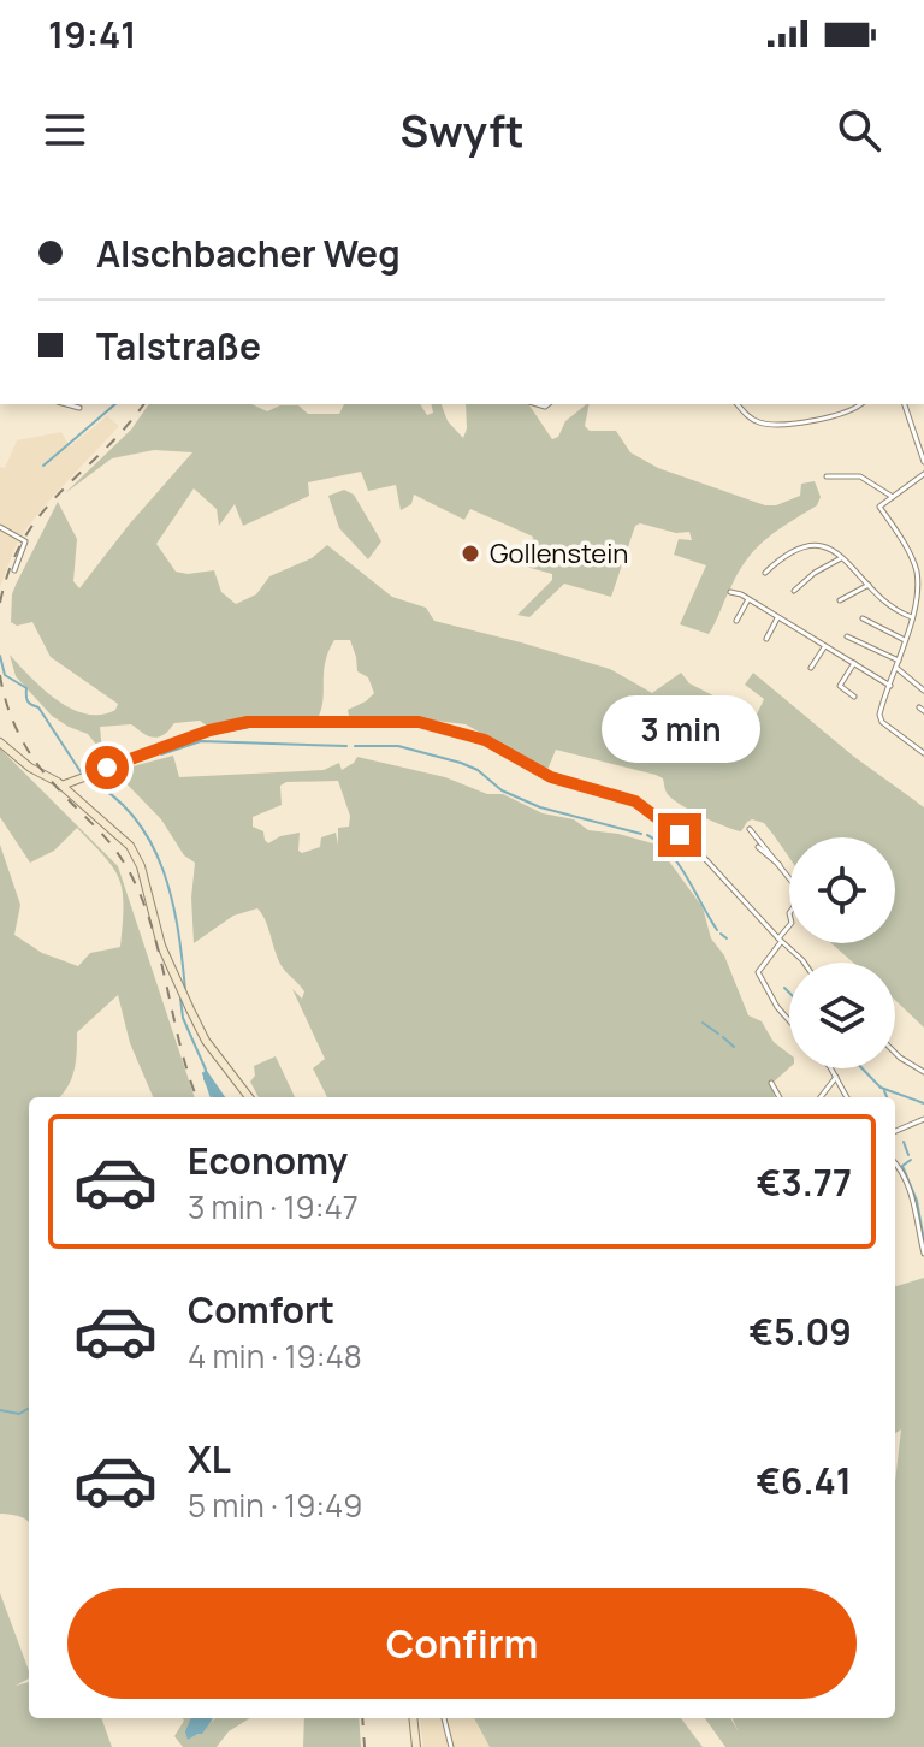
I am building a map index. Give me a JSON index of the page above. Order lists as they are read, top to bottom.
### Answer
{
  "places": ["Gollenstein"],
  "page": {
    "status": "19:41",
    "header": "Swyft",
    "banner": ["Alschbacher Weg", "Talstraße"],
    "bubble": "3 min",
    "list": [
      {
        "name": "Economy",
        "note": "3 min · 19:47",
        "value": "€3.77"
      },
      {
        "name": "Comfort",
        "note": "4 min · 19:48",
        "value": "€5.09"
      },
      {
        "name": "XL",
        "note": "5 min · 19:49",
        "value": "€6.41"
      }
    ],
    "buttons": "Confirm"
  }
}
